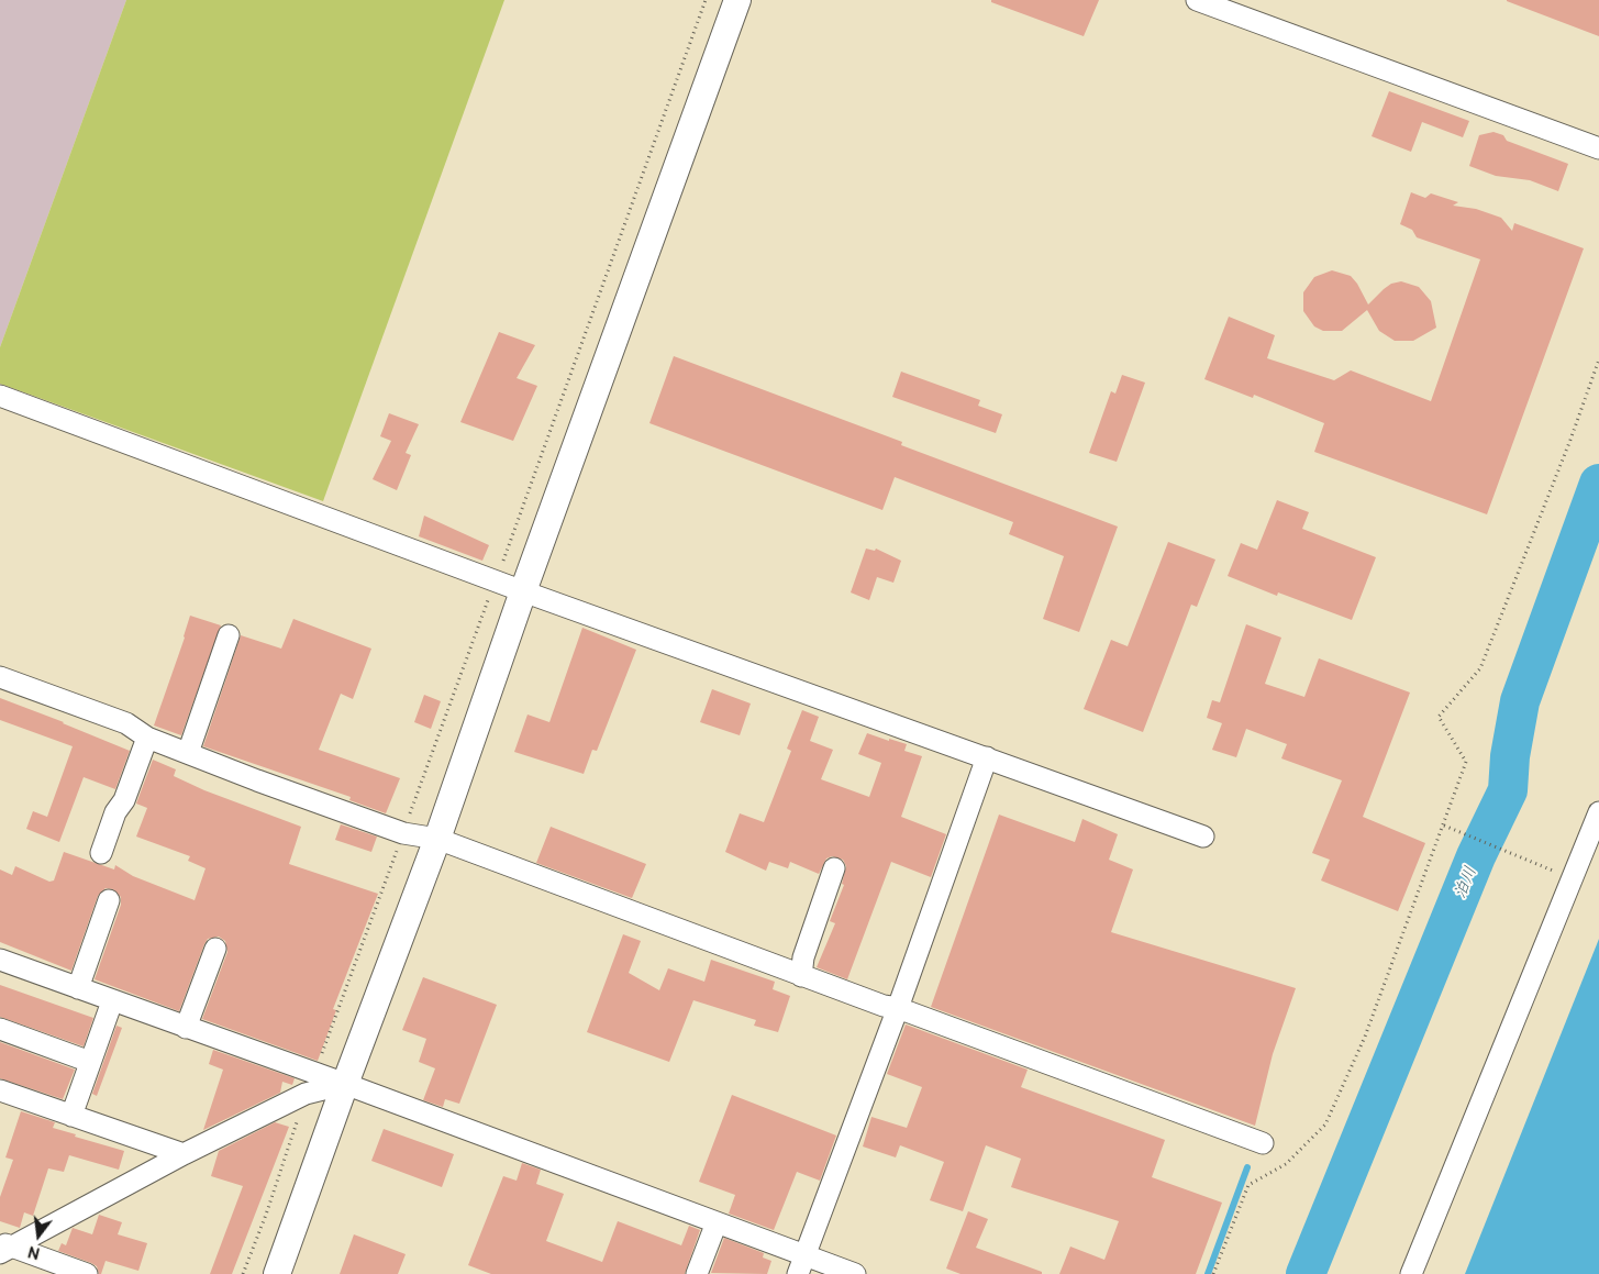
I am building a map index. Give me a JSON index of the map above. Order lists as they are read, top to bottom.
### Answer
{
  "water": ["泊川"],
  "north": "bottom"
}
